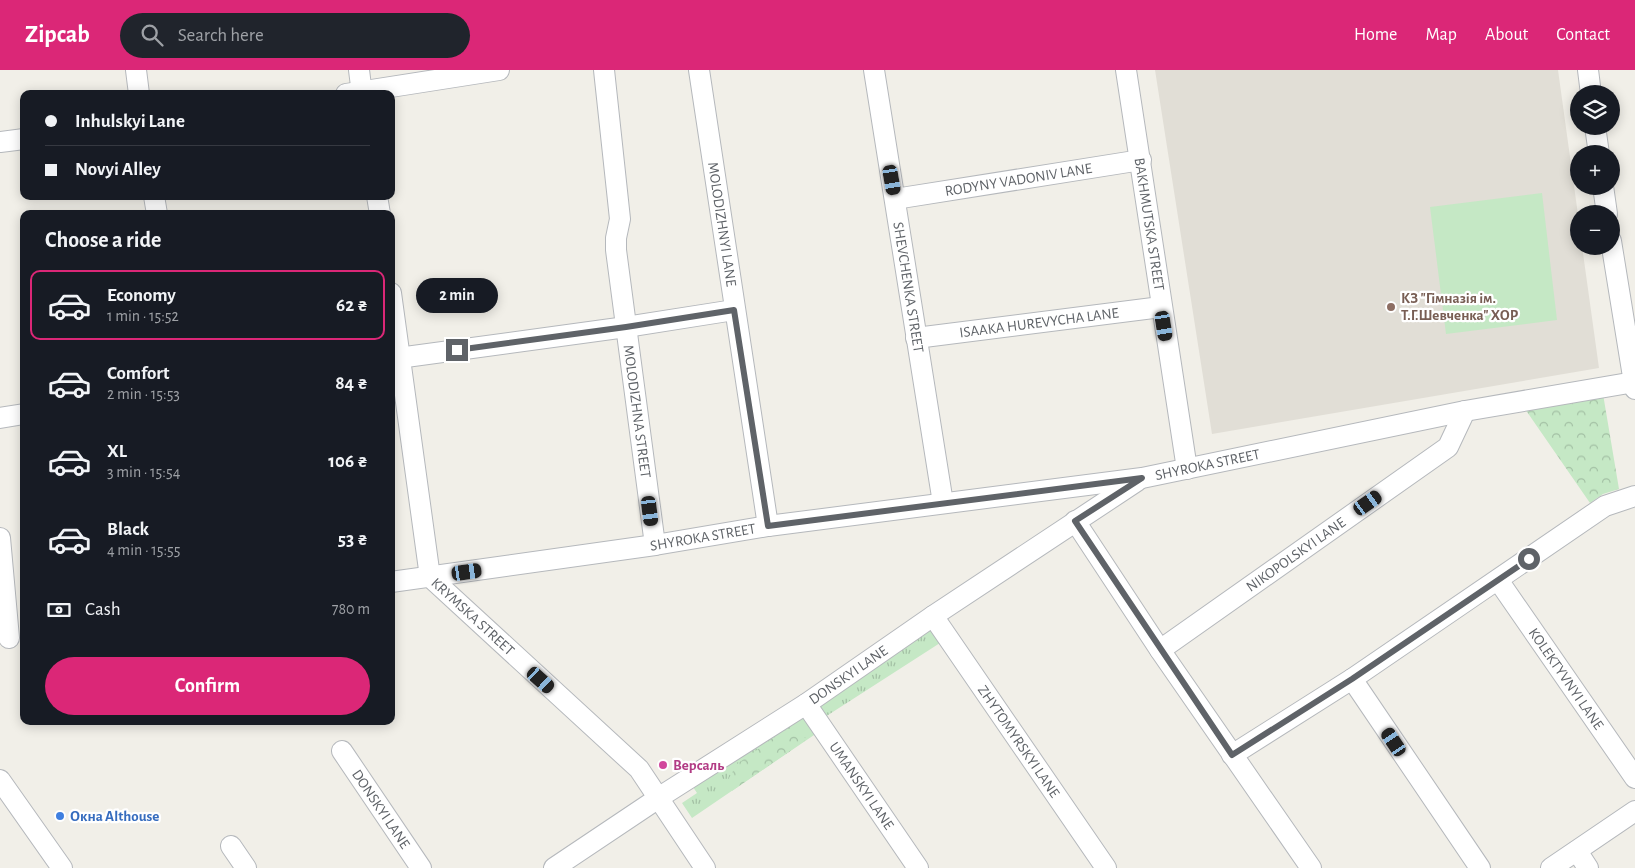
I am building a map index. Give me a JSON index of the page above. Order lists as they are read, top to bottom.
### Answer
{
  "streets": {
    "street": [
      "RODYNY VADONIV LANE",
      "MOLODIZHNYI LANE",
      "BAKHMUTSKA STREET",
      "SHEVCHENKA STREET",
      "ISAAKA HUREVYCHA LANE",
      "MOLODIZHNA STREET",
      "SHYROKA STREET",
      "NIKOPOLSKYI LANE",
      "KRYMSKA STREET",
      "DONSKYI LANE",
      "KOLEKTYVNYI LANE",
      "ZHYTOMYRSKYI LANE",
      "UMANSKYI LANE"
    ]
  },
  "crossings": [
    ["RODYNY VADONIV LANE", "BAKHMUTSKA STREET"],
    ["RODYNY VADONIV LANE", "SHEVCHENKA STREET"],
    ["MOLODIZHNYI LANE", "SHYROKA STREET"],
    ["BAKHMUTSKA STREET", "ISAAKA HUREVYCHA LANE"],
    ["BAKHMUTSKA STREET", "SHYROKA STREET"],
    ["SHEVCHENKA STREET", "ISAAKA HUREVYCHA LANE"],
    ["SHEVCHENKA STREET", "SHYROKA STREET"],
    ["MOLODIZHNA STREET", "SHYROKA STREET"],
    ["SHYROKA STREET", "NIKOPOLSKYI LANE"],
    ["SHYROKA STREET", "KRYMSKA STREET"],
    ["SHYROKA STREET", "DONSKYI LANE"],
    ["KRYMSKA STREET", "DONSKYI LANE"],
    ["DONSKYI LANE", "ZHYTOMYRSKYI LANE"],
    ["DONSKYI LANE", "UMANSKYI LANE"]
  ],
  "places": ["КЗ \"Гімназія ім. Т.Г.Шевченка\" ХОР", "Версаль", "Окна Althouse"],
  "page": {
    "header": "Zipcab",
    "search": "Search here",
    "nav": [
      "Home",
      "Map",
      "About",
      "Contact"
    ],
    "map_buttons": ["+", "−"],
    "banner": ["Inhulskyi Lane", "Novyi Alley"],
    "heading": "Choose a ride",
    "list": [
      {
        "name": "Economy",
        "note": "1 min · 15:52",
        "value": "62 ₴"
      },
      {
        "name": "Comfort",
        "note": "2 min · 15:53",
        "value": "84 ₴"
      },
      {
        "name": "XL",
        "note": "3 min · 15:54",
        "value": "106 ₴"
      },
      {
        "name": "Black",
        "note": "4 min · 15:55",
        "value": "53 ₴"
      }
    ],
    "bubble": "2 min",
    "pay": ["Cash", "780 m"],
    "buttons": "Confirm"
  }
}
